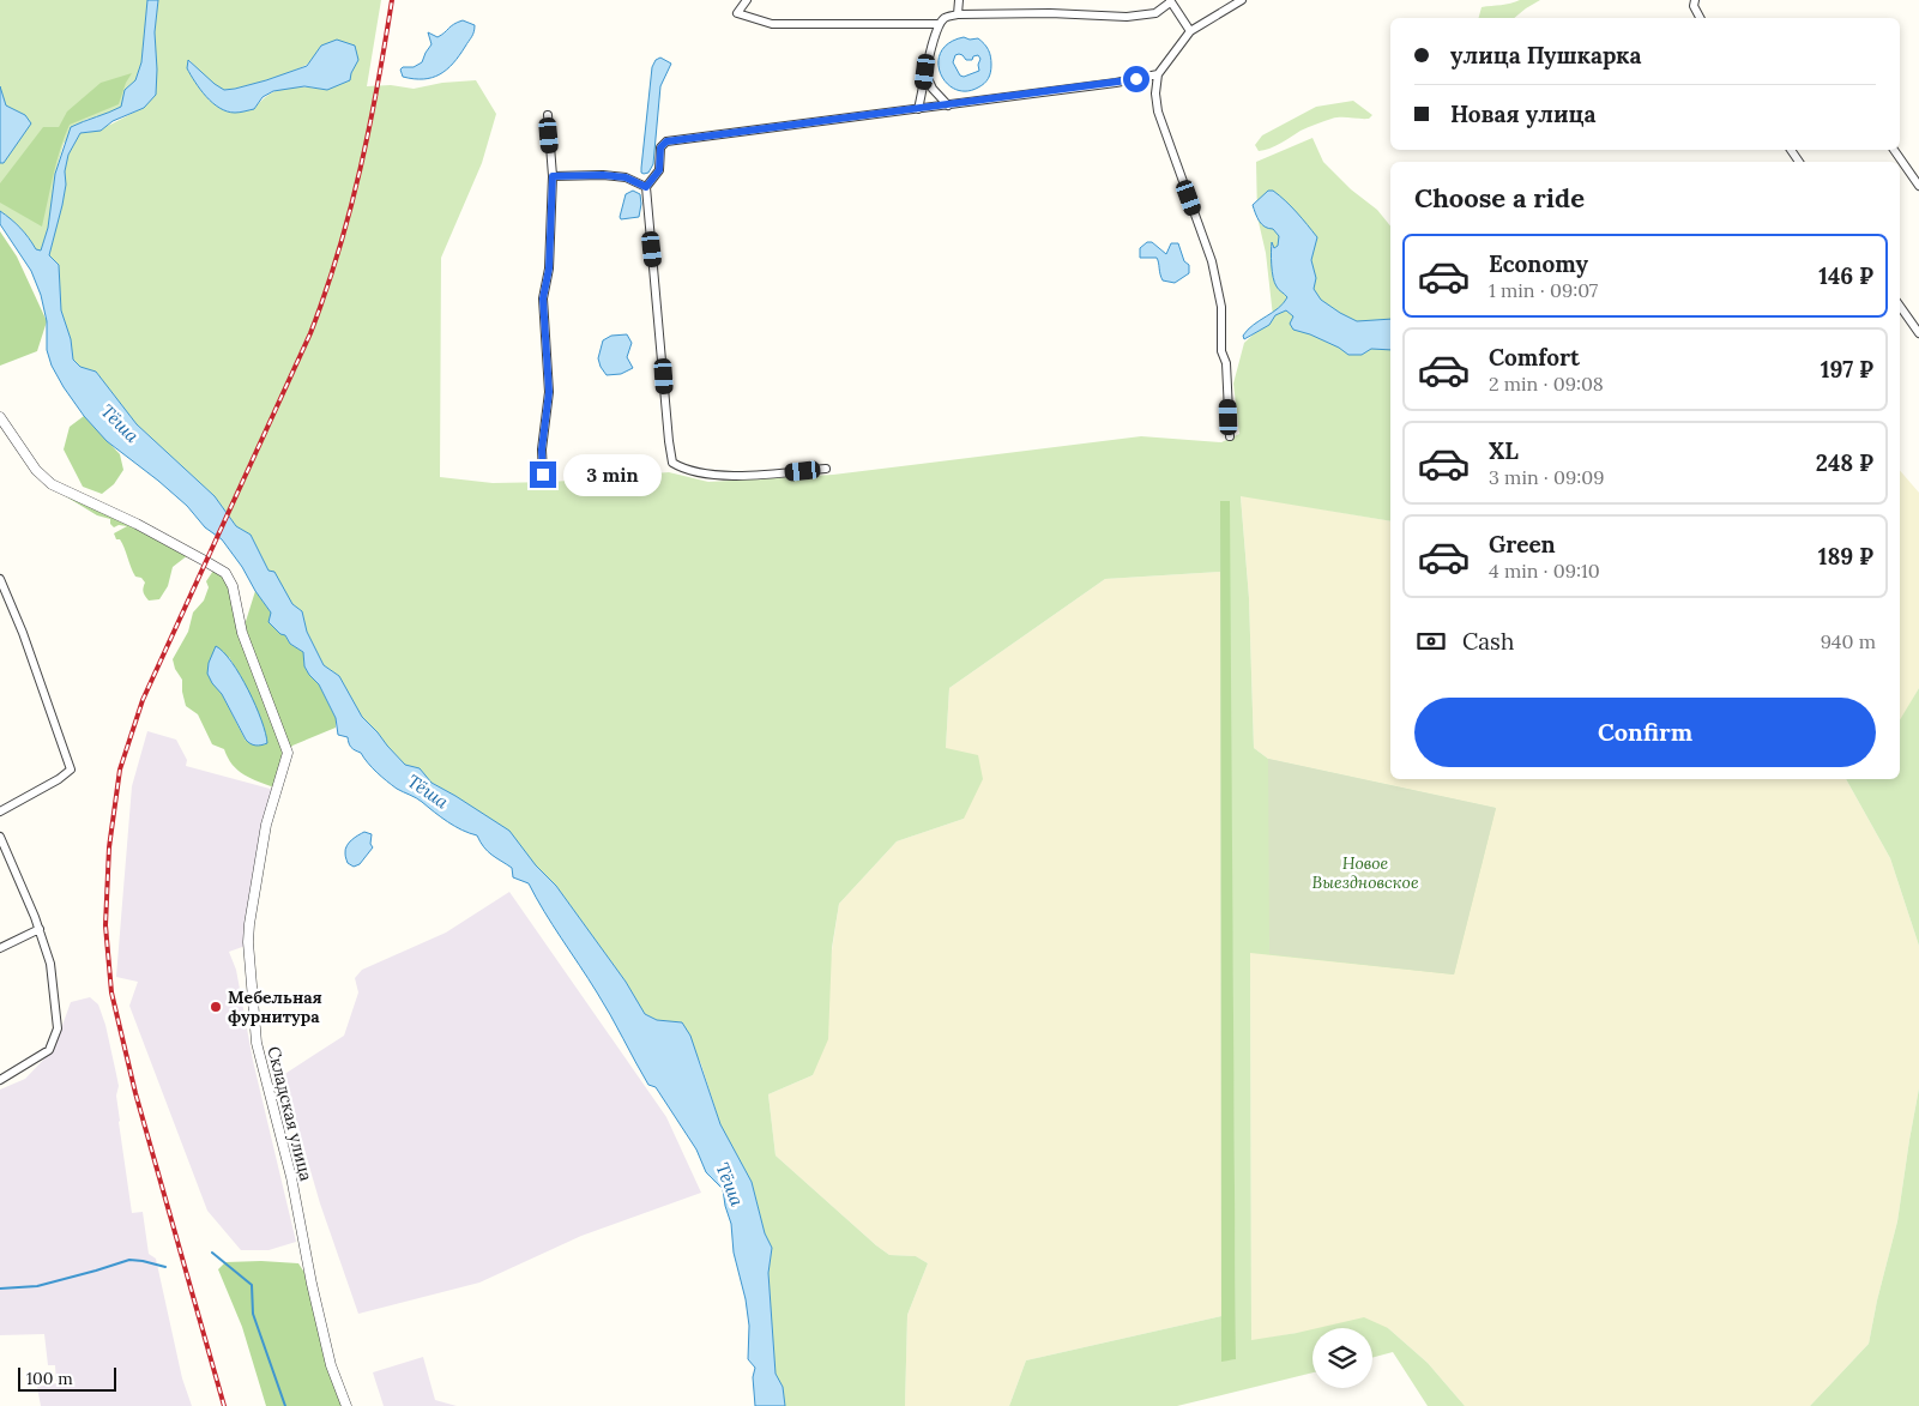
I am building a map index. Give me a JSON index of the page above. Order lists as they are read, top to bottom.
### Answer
{
  "streets": {
    "street": ["Складская улица"]
  },
  "water": ["Тёша"],
  "parks": ["Новое Выездновское"],
  "places": ["Мебельная фурнитура"],
  "scale_bar": "100 m",
  "page": {
    "banner": ["улица Пушкарка", "Новая улица"],
    "heading": "Choose a ride",
    "list": [
      {
        "name": "Economy",
        "note": "1 min · 09:07",
        "value": "146 ₽"
      },
      {
        "name": "Comfort",
        "note": "2 min · 09:08",
        "value": "197 ₽"
      },
      {
        "name": "XL",
        "note": "3 min · 09:09",
        "value": "248 ₽"
      },
      {
        "name": "Green",
        "note": "4 min · 09:10",
        "value": "189 ₽"
      }
    ],
    "bubble": "3 min",
    "pay": ["Cash", "940 m"],
    "buttons": "Confirm",
    "scale": "100 m"
  }
}
